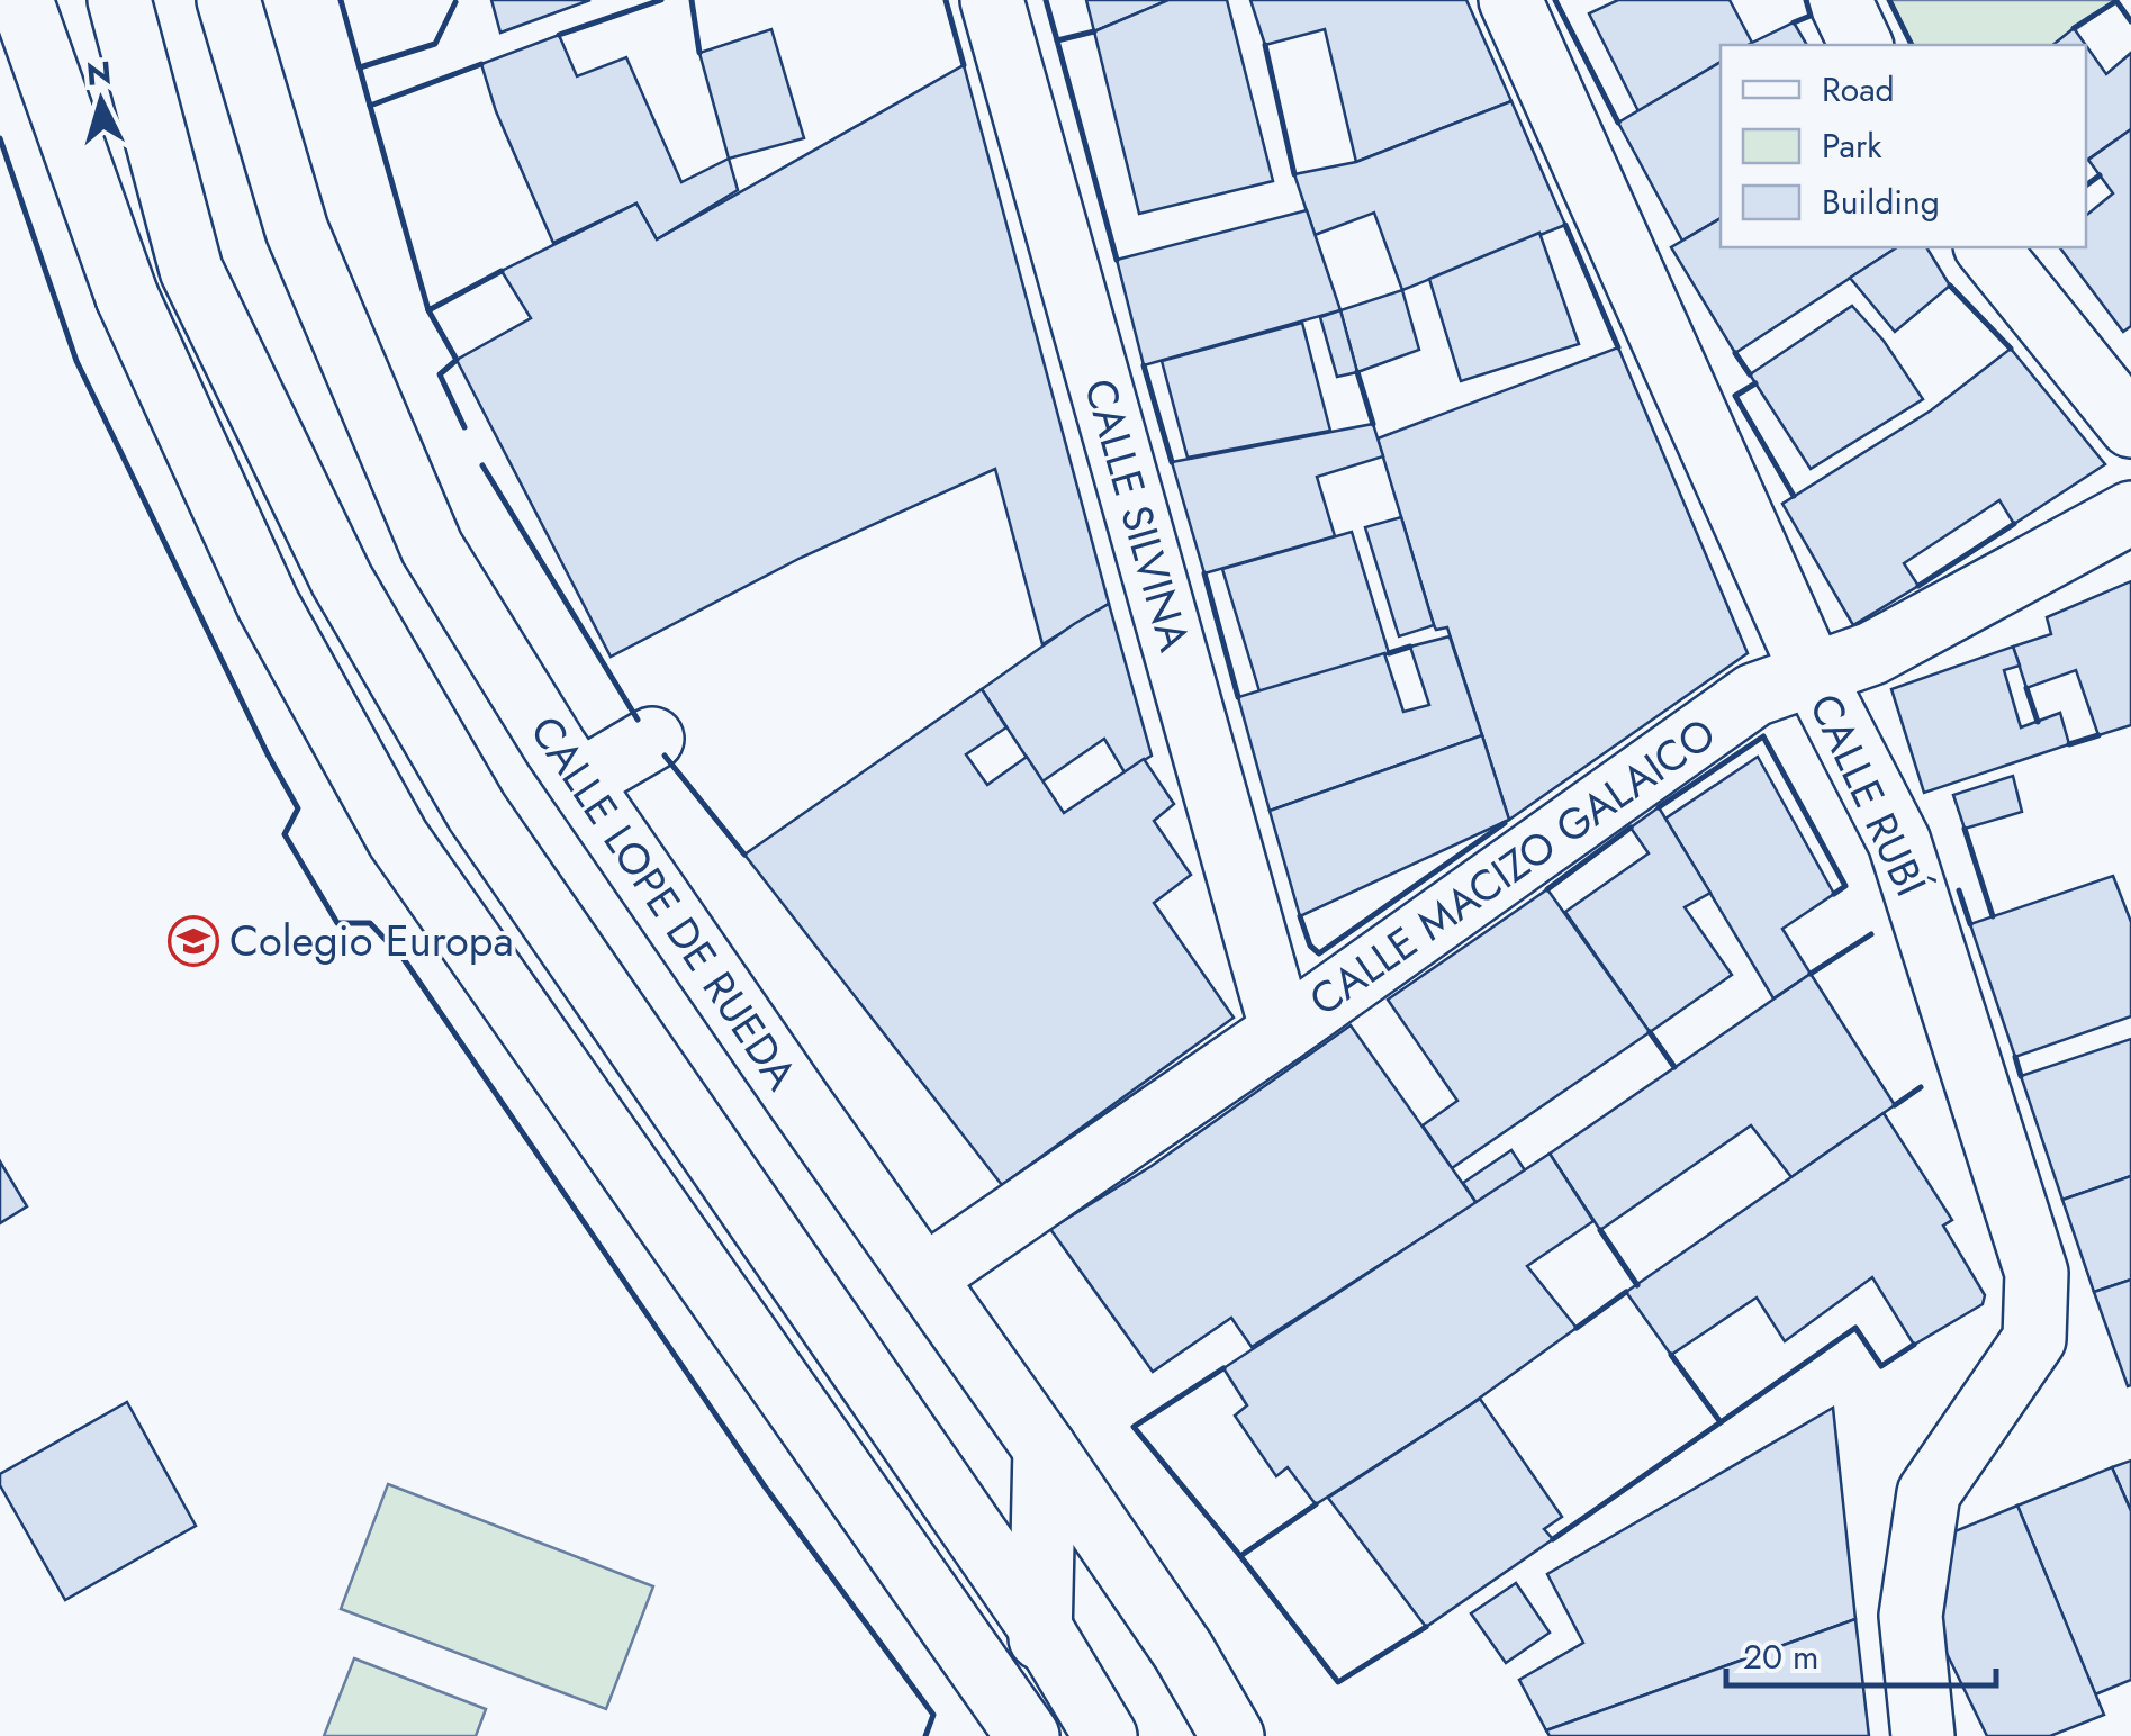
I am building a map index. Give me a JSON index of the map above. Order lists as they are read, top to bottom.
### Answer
{
  "streets": {
    "main road": [
      "CALLE SILVINA",
      "CALLE RUBÍ",
      "CALLE MACIZO GALAICO",
      "CALLE LOPE DE RUEDA"
    ]
  },
  "crossings": [
    ["CALLE SILVINA", "CALLE MACIZO GALAICO"],
    ["CALLE RUBÍ", "CALLE MACIZO GALAICO"],
    ["CALLE MACIZO GALAICO", "CALLE LOPE DE RUEDA"]
  ],
  "places": {
    "school or university": ["Colegio Europa"]
  },
  "legend": ["Road", "Park", "Building"],
  "scale_bar": "20 m",
  "north": "top"
}
